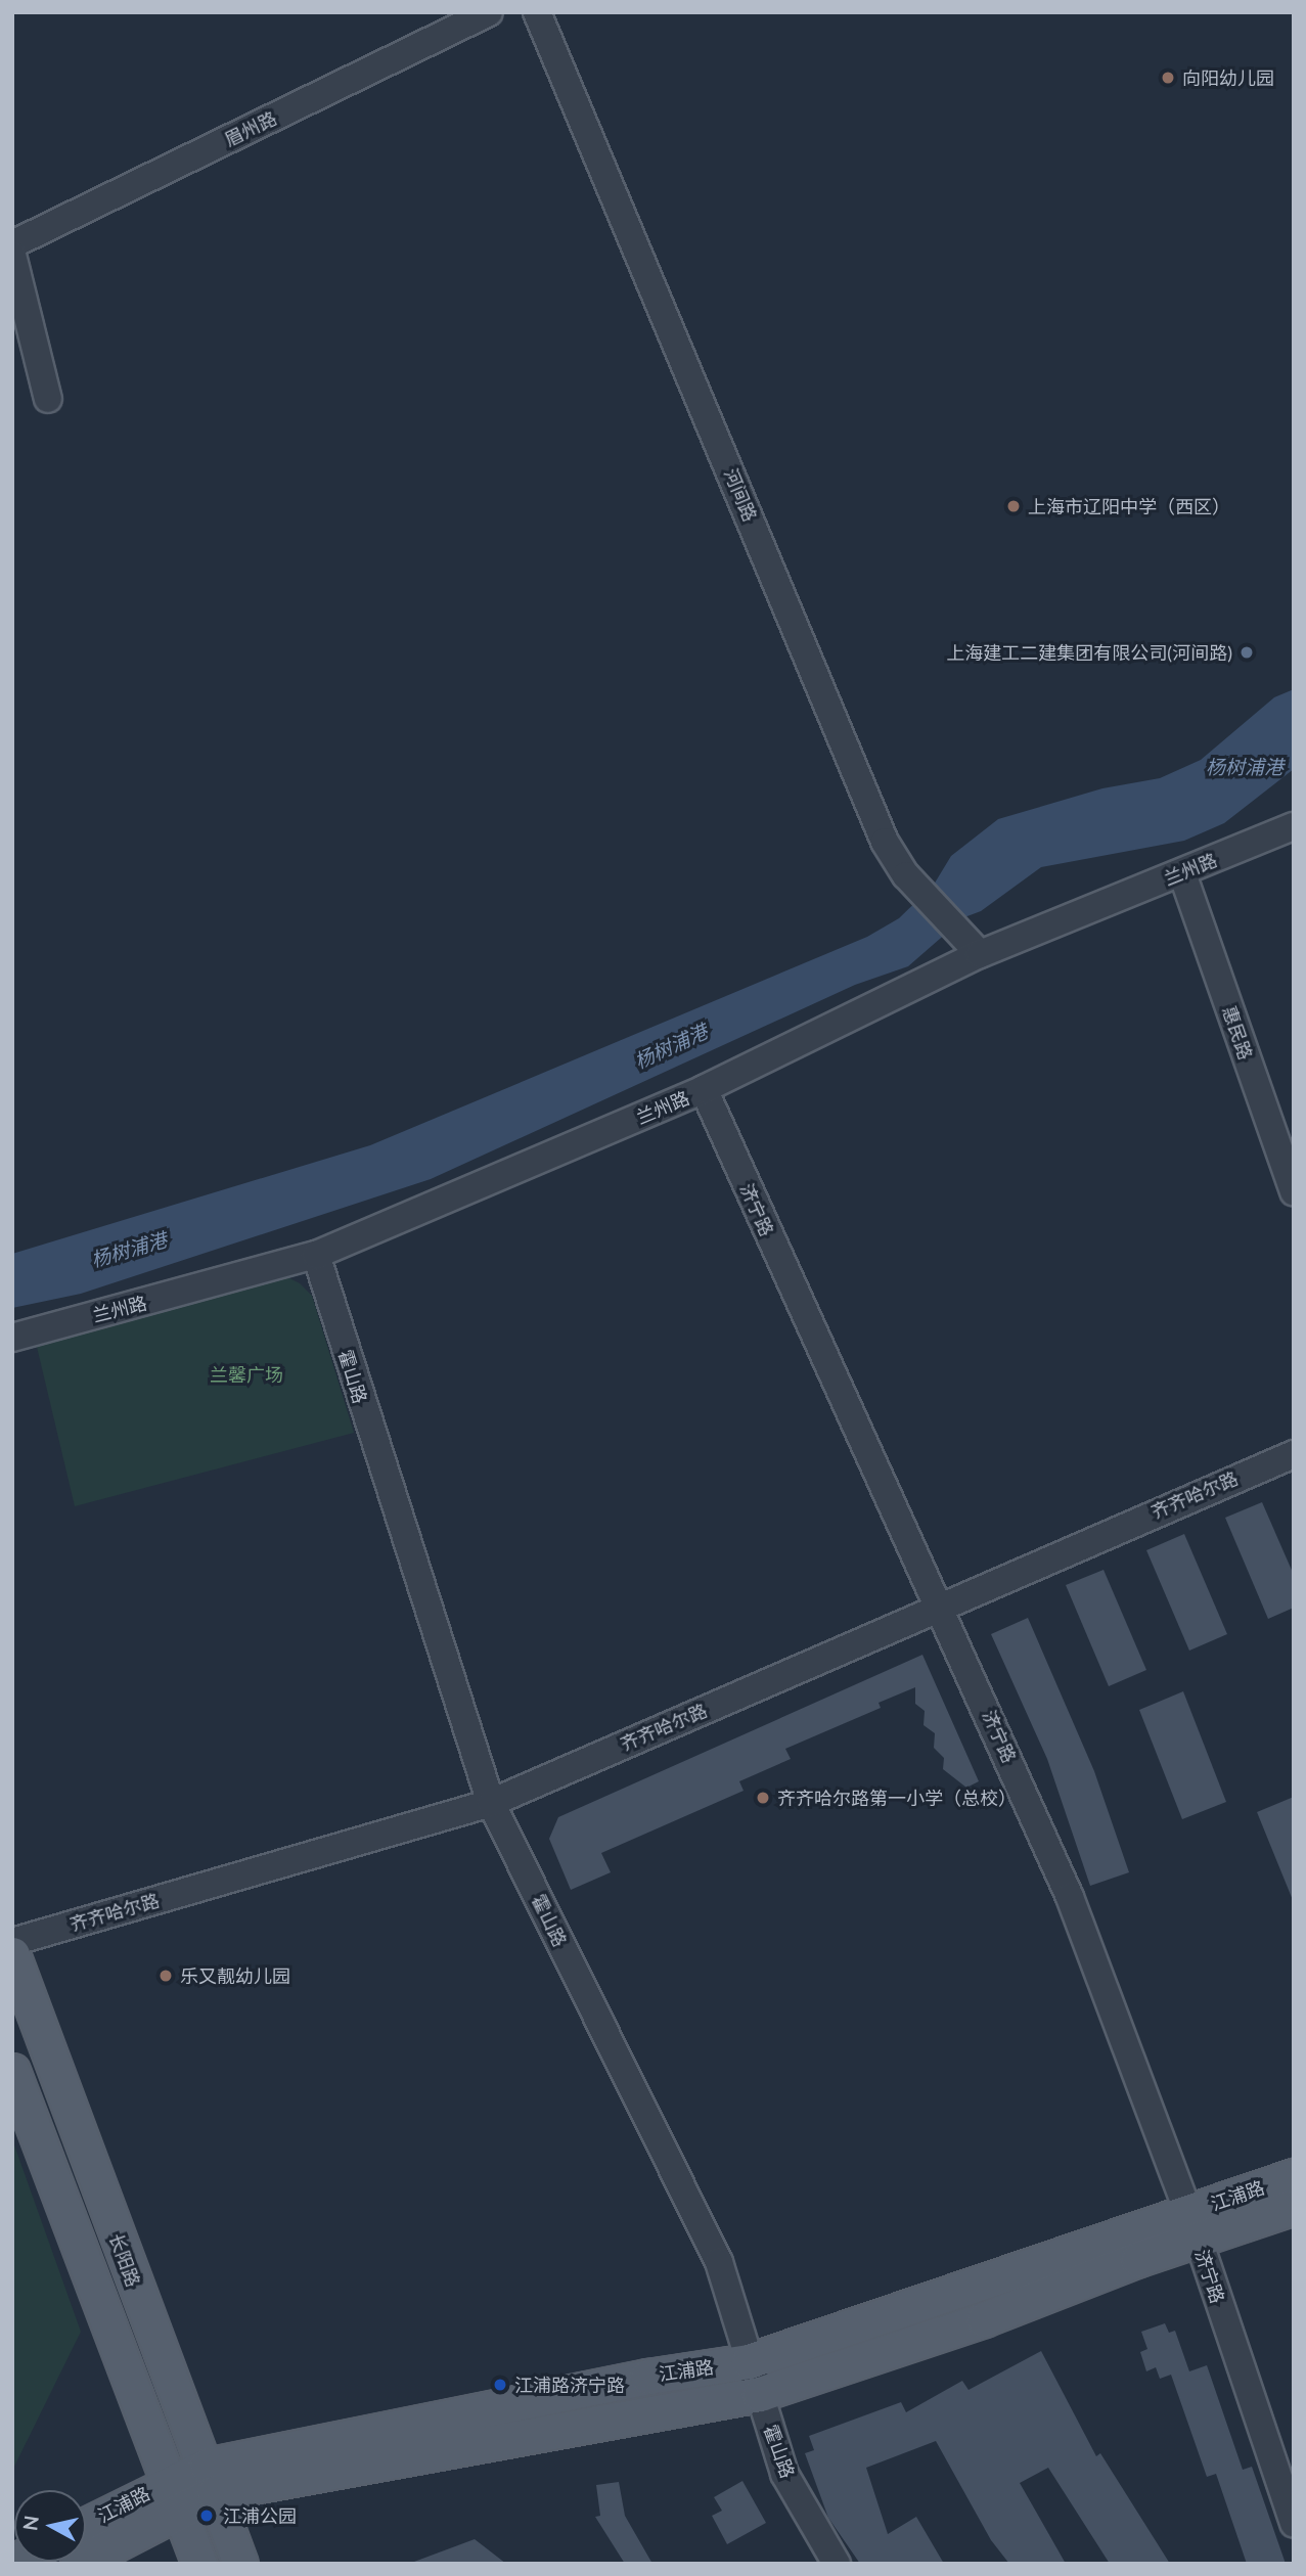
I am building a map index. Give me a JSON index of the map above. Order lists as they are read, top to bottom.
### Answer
{
  "streets": {
    "main road": ["江浦路", "长阳路"],
    "street": [
      "眉州路",
      "河间路",
      "兰州路",
      "惠民路",
      "济宁路",
      "霍山路",
      "齐齐哈尔路"
    ]
  },
  "crossings": [
    ["河间路", "兰州路"],
    ["兰州路", "惠民路"],
    ["兰州路", "济宁路"],
    ["兰州路", "霍山路"],
    ["济宁路", "齐齐哈尔路"],
    ["济宁路", "江浦路"],
    ["霍山路", "齐齐哈尔路"],
    ["霍山路", "江浦路"],
    ["江浦路", "长阳路"]
  ],
  "water": ["杨树浦港"],
  "parks": ["兰馨广场"],
  "places": [
    "向阳幼儿园",
    "上海市辽阳中学（西区）",
    "上海建工二建集团有限公司(河间路)",
    "齐齐哈尔路第一小学（总校）",
    "乐又靓幼儿园",
    "江浦路济宁路",
    "江浦公园"
  ],
  "north": "left"
}
